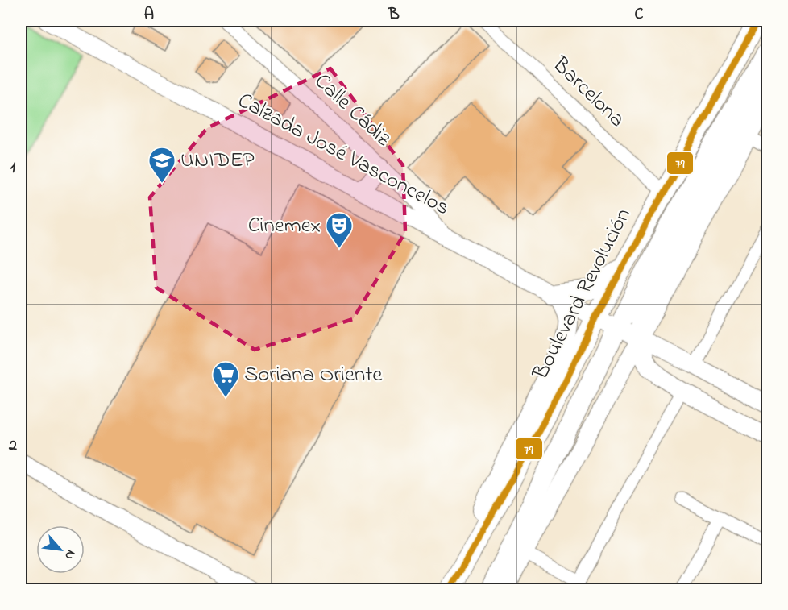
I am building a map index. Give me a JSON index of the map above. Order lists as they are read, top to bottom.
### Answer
{
  "streets": {
    "main road": ["Calzada José Vasconcelos", "Boulevard Revolución"],
    "street": ["Barcelona", "Calle Cádiz"]
  },
  "crossings": [
    ["Barcelona", "Boulevard Revolución"],
    ["Calle Cádiz", "Calzada José Vasconcelos"],
    ["Calzada José Vasconcelos", "Boulevard Revolución"]
  ],
  "places": {
    "school or university": ["UNIDEP"],
    "theatre": ["Cinemex"],
    "supermarket": ["Soriana Oriente"]
  },
  "lines": ["transit line 79"],
  "north": "bottom right",
  "grid": {
    "columns": ["A", "B", "C"],
    "rows": ["1", "2"]
  }
}
